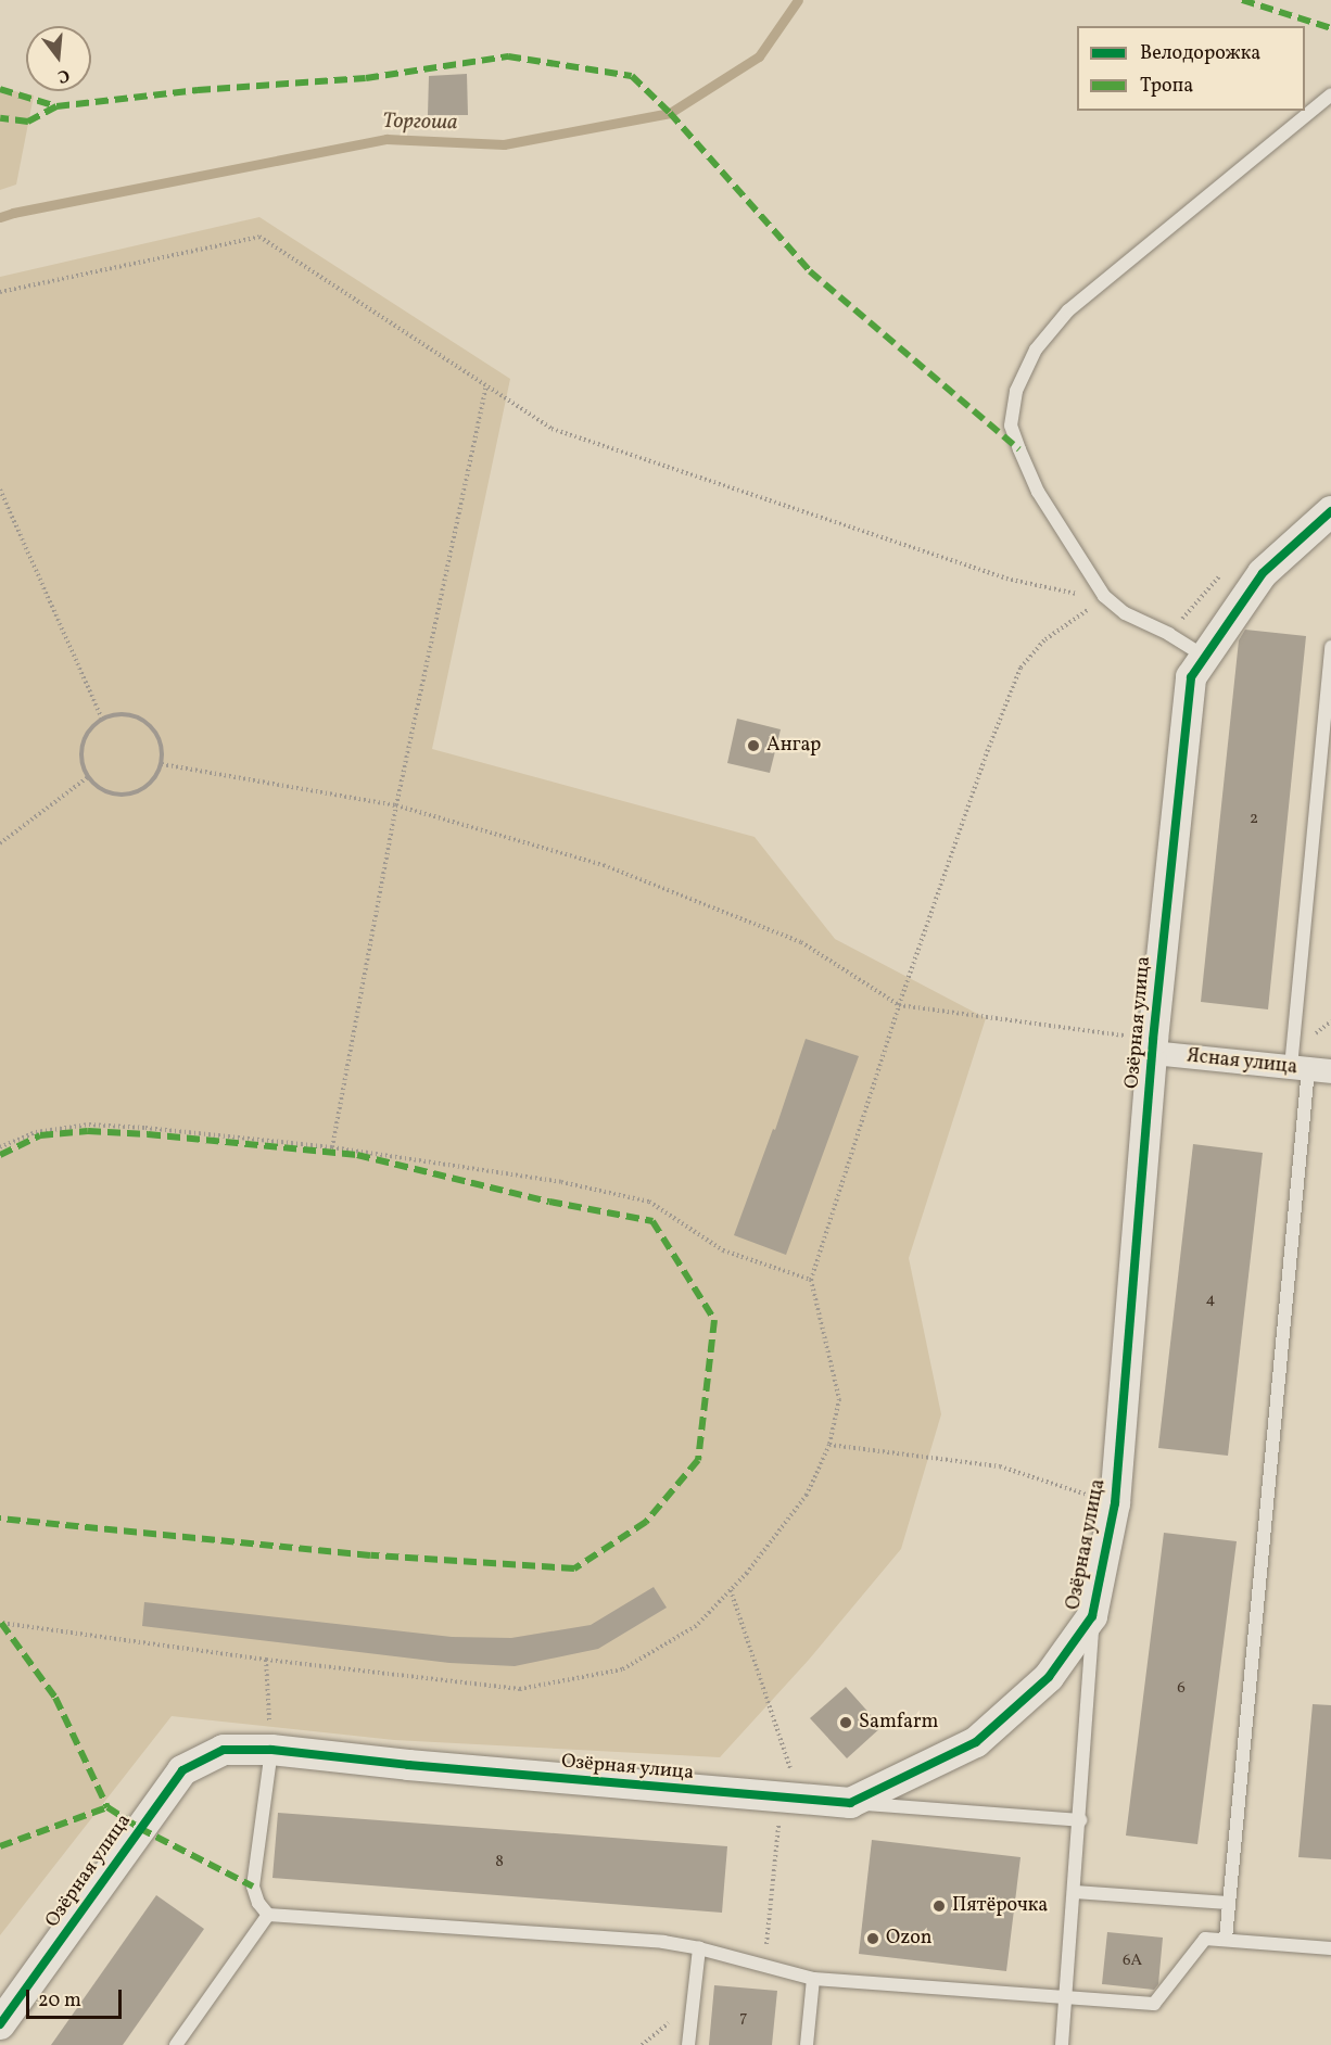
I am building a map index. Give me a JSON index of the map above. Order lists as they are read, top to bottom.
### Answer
{
  "streets": {
    "street": ["Озёрная улица", "Ясная улица"]
  },
  "crossings": [
    ["Озёрная улица", "Ясная улица"]
  ],
  "water": ["Торгоша"],
  "places": [
    "Ангар",
    "Samfarm",
    "Пятёрочка",
    "Ozon"
  ],
  "house_numbers": [
    "2",
    "4",
    "6",
    "8",
    "6А",
    "7"
  ],
  "legend": ["Велодорожка", "Тропа"],
  "scale_bar": "20 m",
  "north": "bottom"
}
